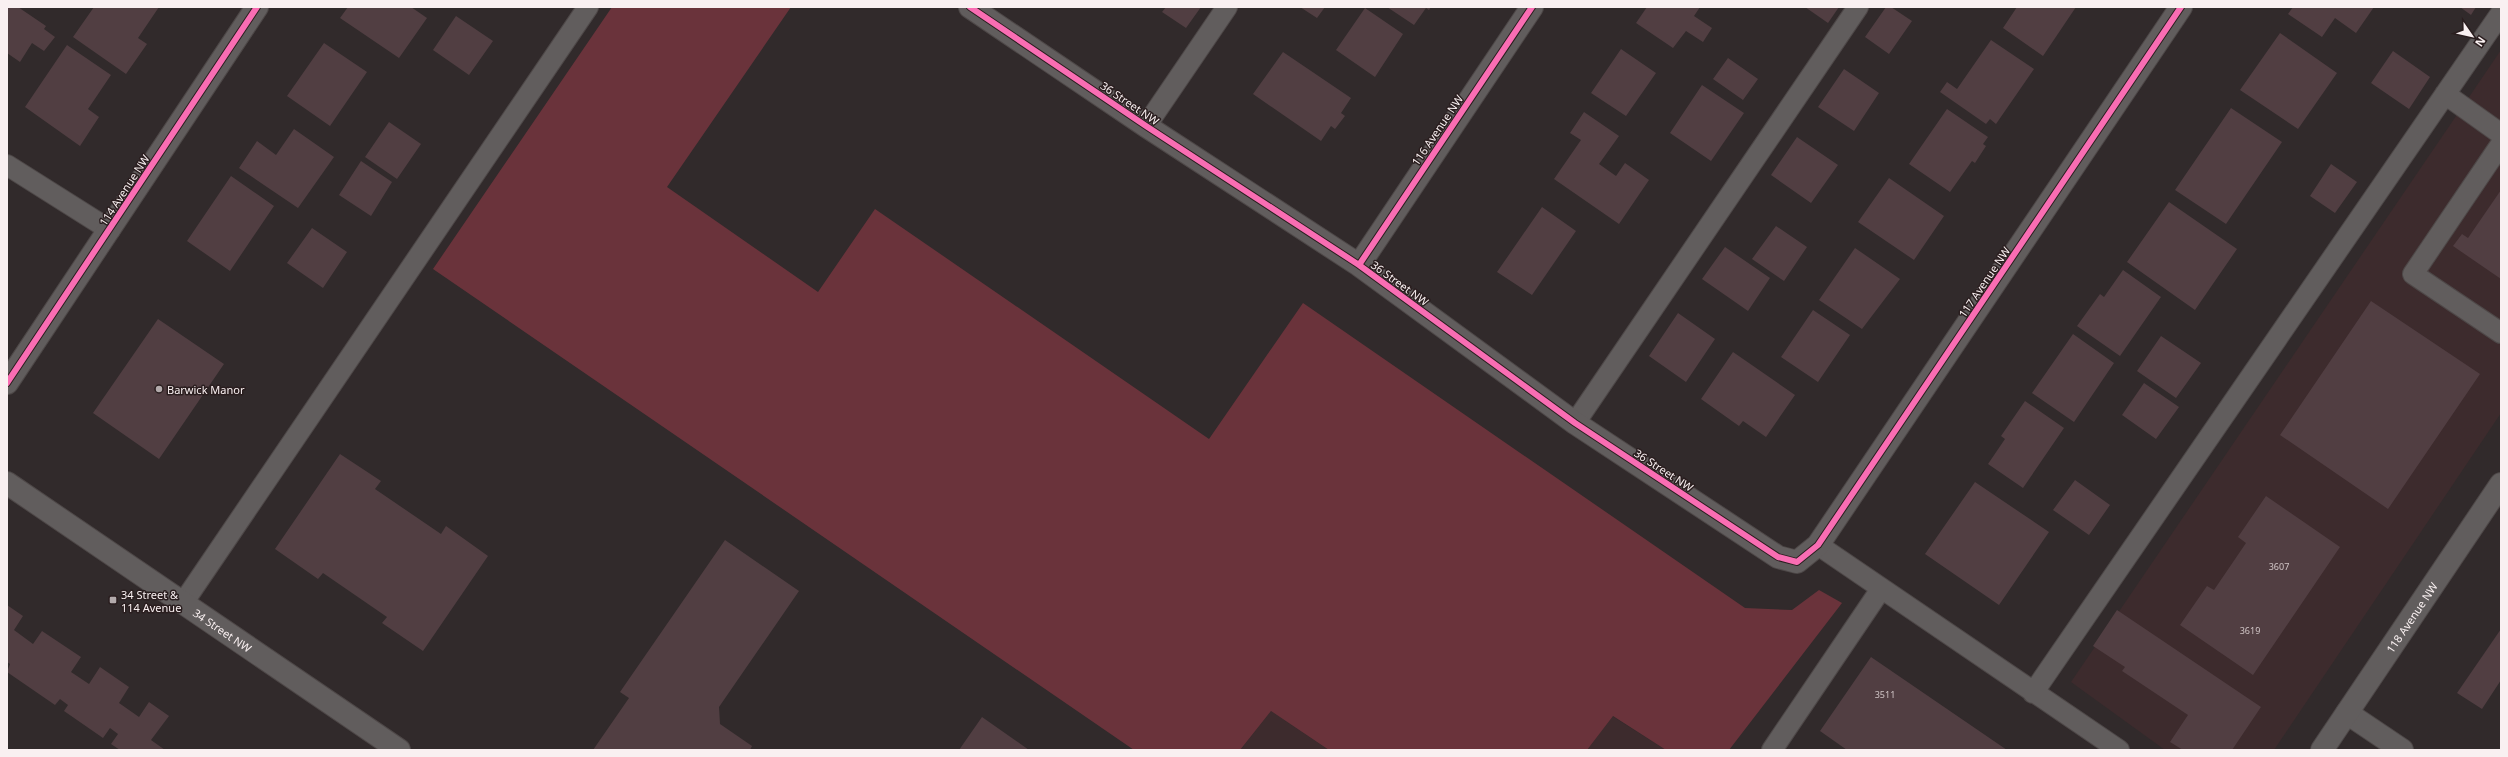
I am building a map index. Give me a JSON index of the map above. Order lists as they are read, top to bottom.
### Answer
{
  "streets": {
    "street": [
      "36 Street NW",
      "116 Avenue NW",
      "114 Avenue NW",
      "117 Avenue NW",
      "118 Avenue NW",
      "34 Street NW"
    ]
  },
  "crossings": [
    ["36 Street NW", "116 Avenue NW"],
    ["36 Street NW", "117 Avenue NW"]
  ],
  "places": {
    "other": ["Barwick Manor"],
    "transit": ["34 Street & 114 Avenue"]
  },
  "house_numbers": ["3607", "3619", "3511"],
  "north": "bottom right"
}
